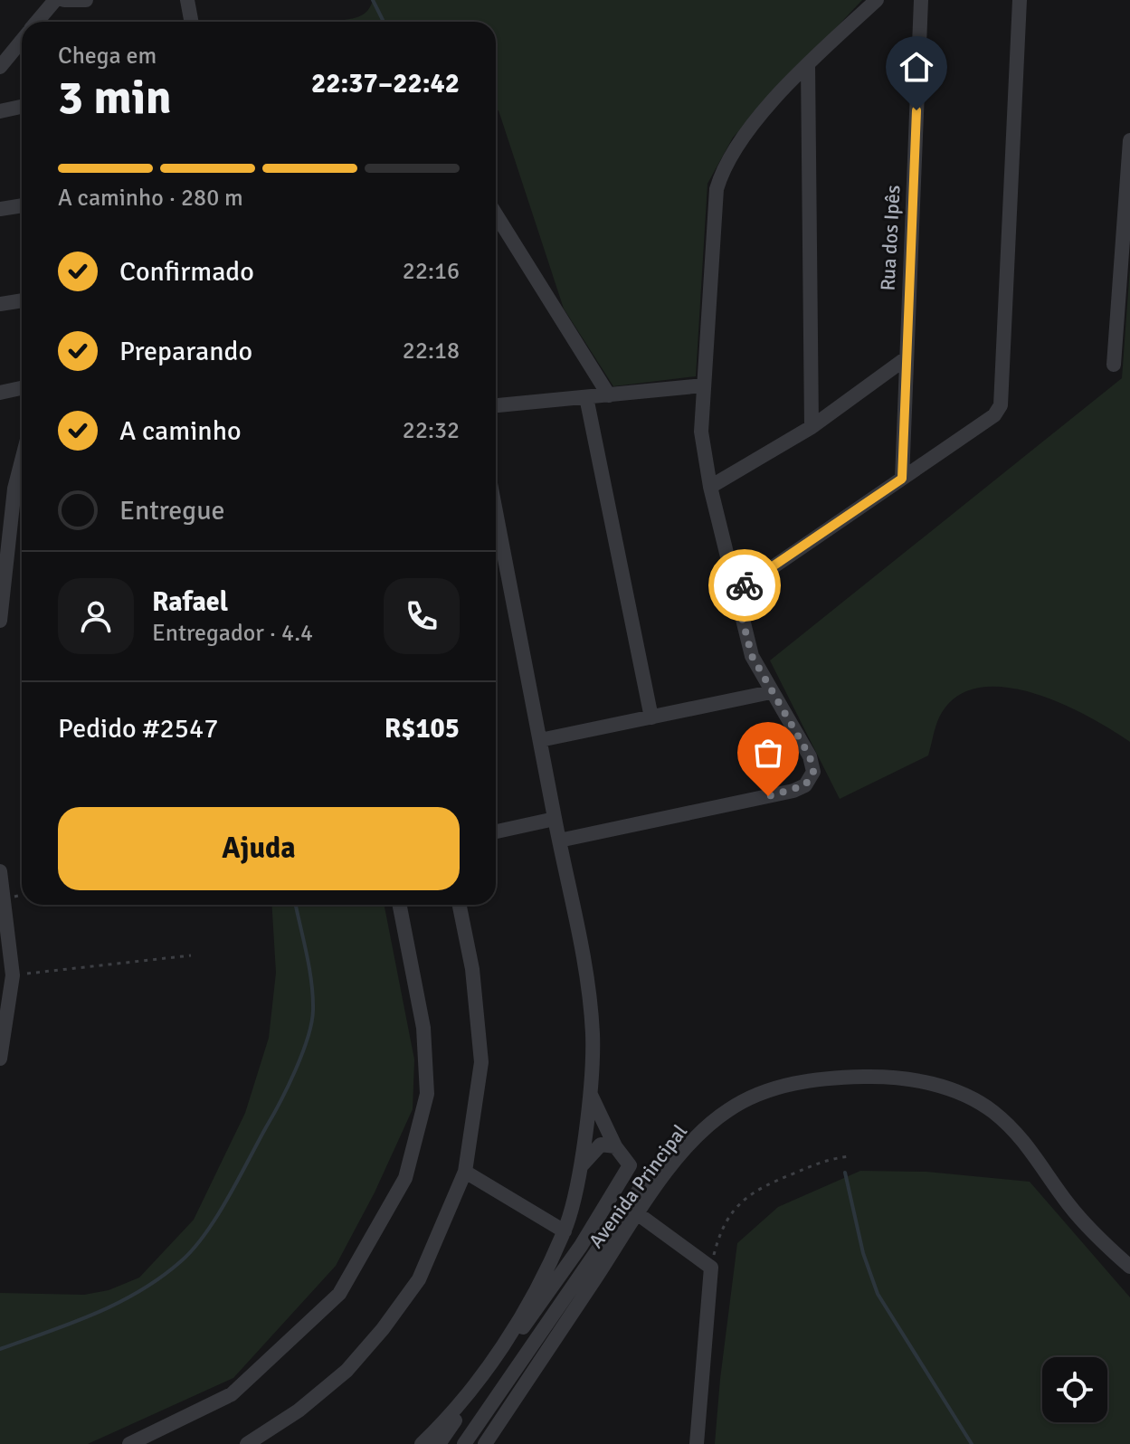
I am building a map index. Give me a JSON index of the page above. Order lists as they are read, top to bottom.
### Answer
{
  "streets": {
    "street": ["Rua dos Ipês", "Avenida Principal"]
  },
  "page": {
    "heading": ["3 min", "Chega em", "22:37–22:42"],
    "panel": [
      "Rafael",
      "Entregador · 4.4",
      "Pedido #2547",
      "R$105"
    ],
    "bar": "A caminho · 280 m",
    "list": [
      ["Confirmado", "22:16"],
      ["Preparando", "22:18"],
      ["A caminho", "22:32"],
      "Entregue"
    ],
    "buttons": "Ajuda"
  }
}
